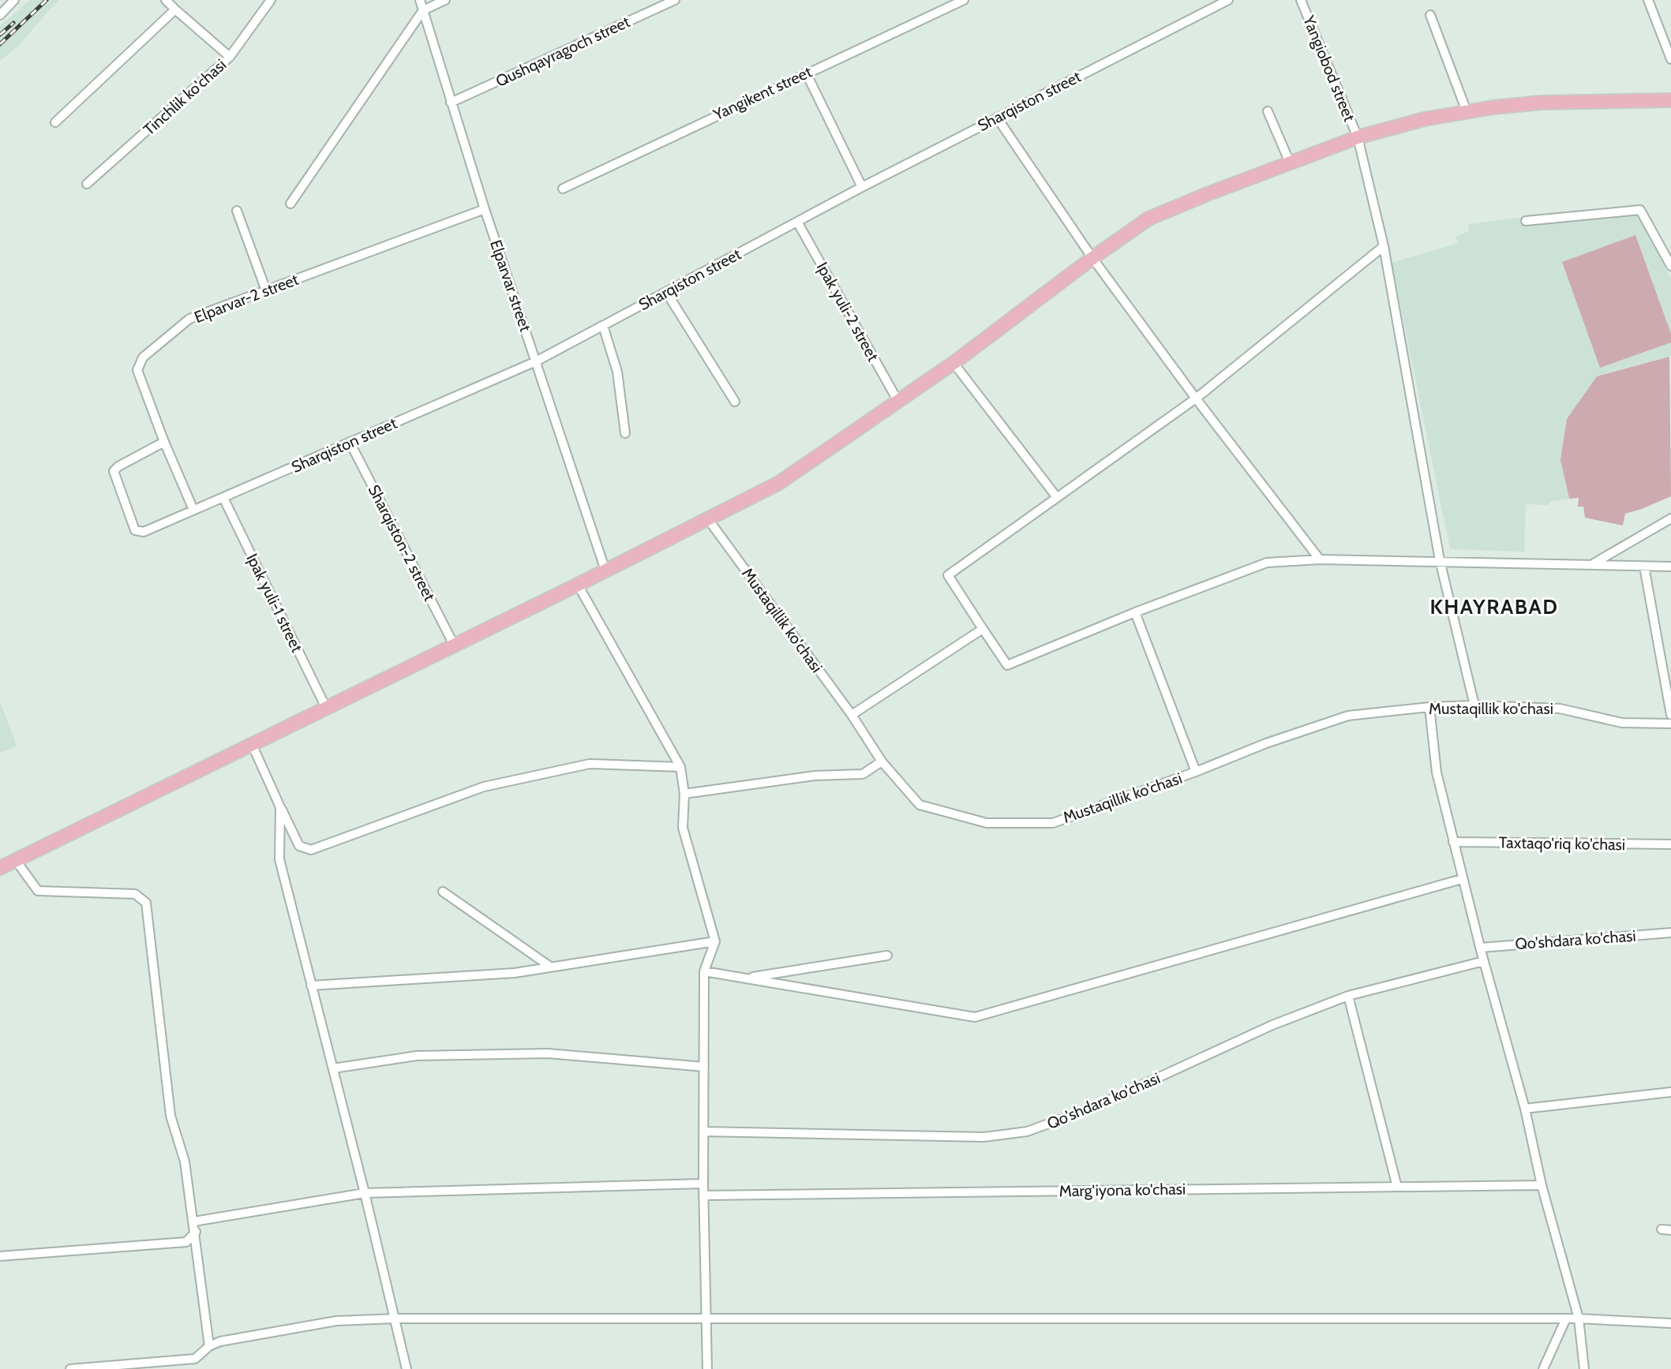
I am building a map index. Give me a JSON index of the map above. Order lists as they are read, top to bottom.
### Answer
{
  "streets": {
    "street": [
      "Qushqayragoch street",
      "Yangiobod street",
      "Yangikent street",
      "Tinchlik ko'chasi",
      "Sharqiston street",
      "Elparvar street",
      "Elparvar-2 street",
      "Ipak yuli-2 street",
      "Sharqiston-2 street",
      "Ipak yuli-1 street",
      "Mustaqillik ko'chasi",
      "Taxtaqo'riq ko'chasi",
      "Qo'shdara ko'chasi",
      "Marg'iyona ko'chasi"
    ]
  },
  "crossings": [
    ["Qushqayragoch street", "Elparvar street"],
    ["Yangiobod street", "Mustaqillik ko'chasi"],
    ["Sharqiston street", "Elparvar street"],
    ["Sharqiston street", "Elparvar-2 street"],
    ["Sharqiston street", "Ipak yuli-2 street"],
    ["Sharqiston street", "Sharqiston-2 street"],
    ["Sharqiston street", "Ipak yuli-1 street"],
    ["Elparvar street", "Elparvar-2 street"]
  ],
  "districts": ["KHAYRABAD"]
}
